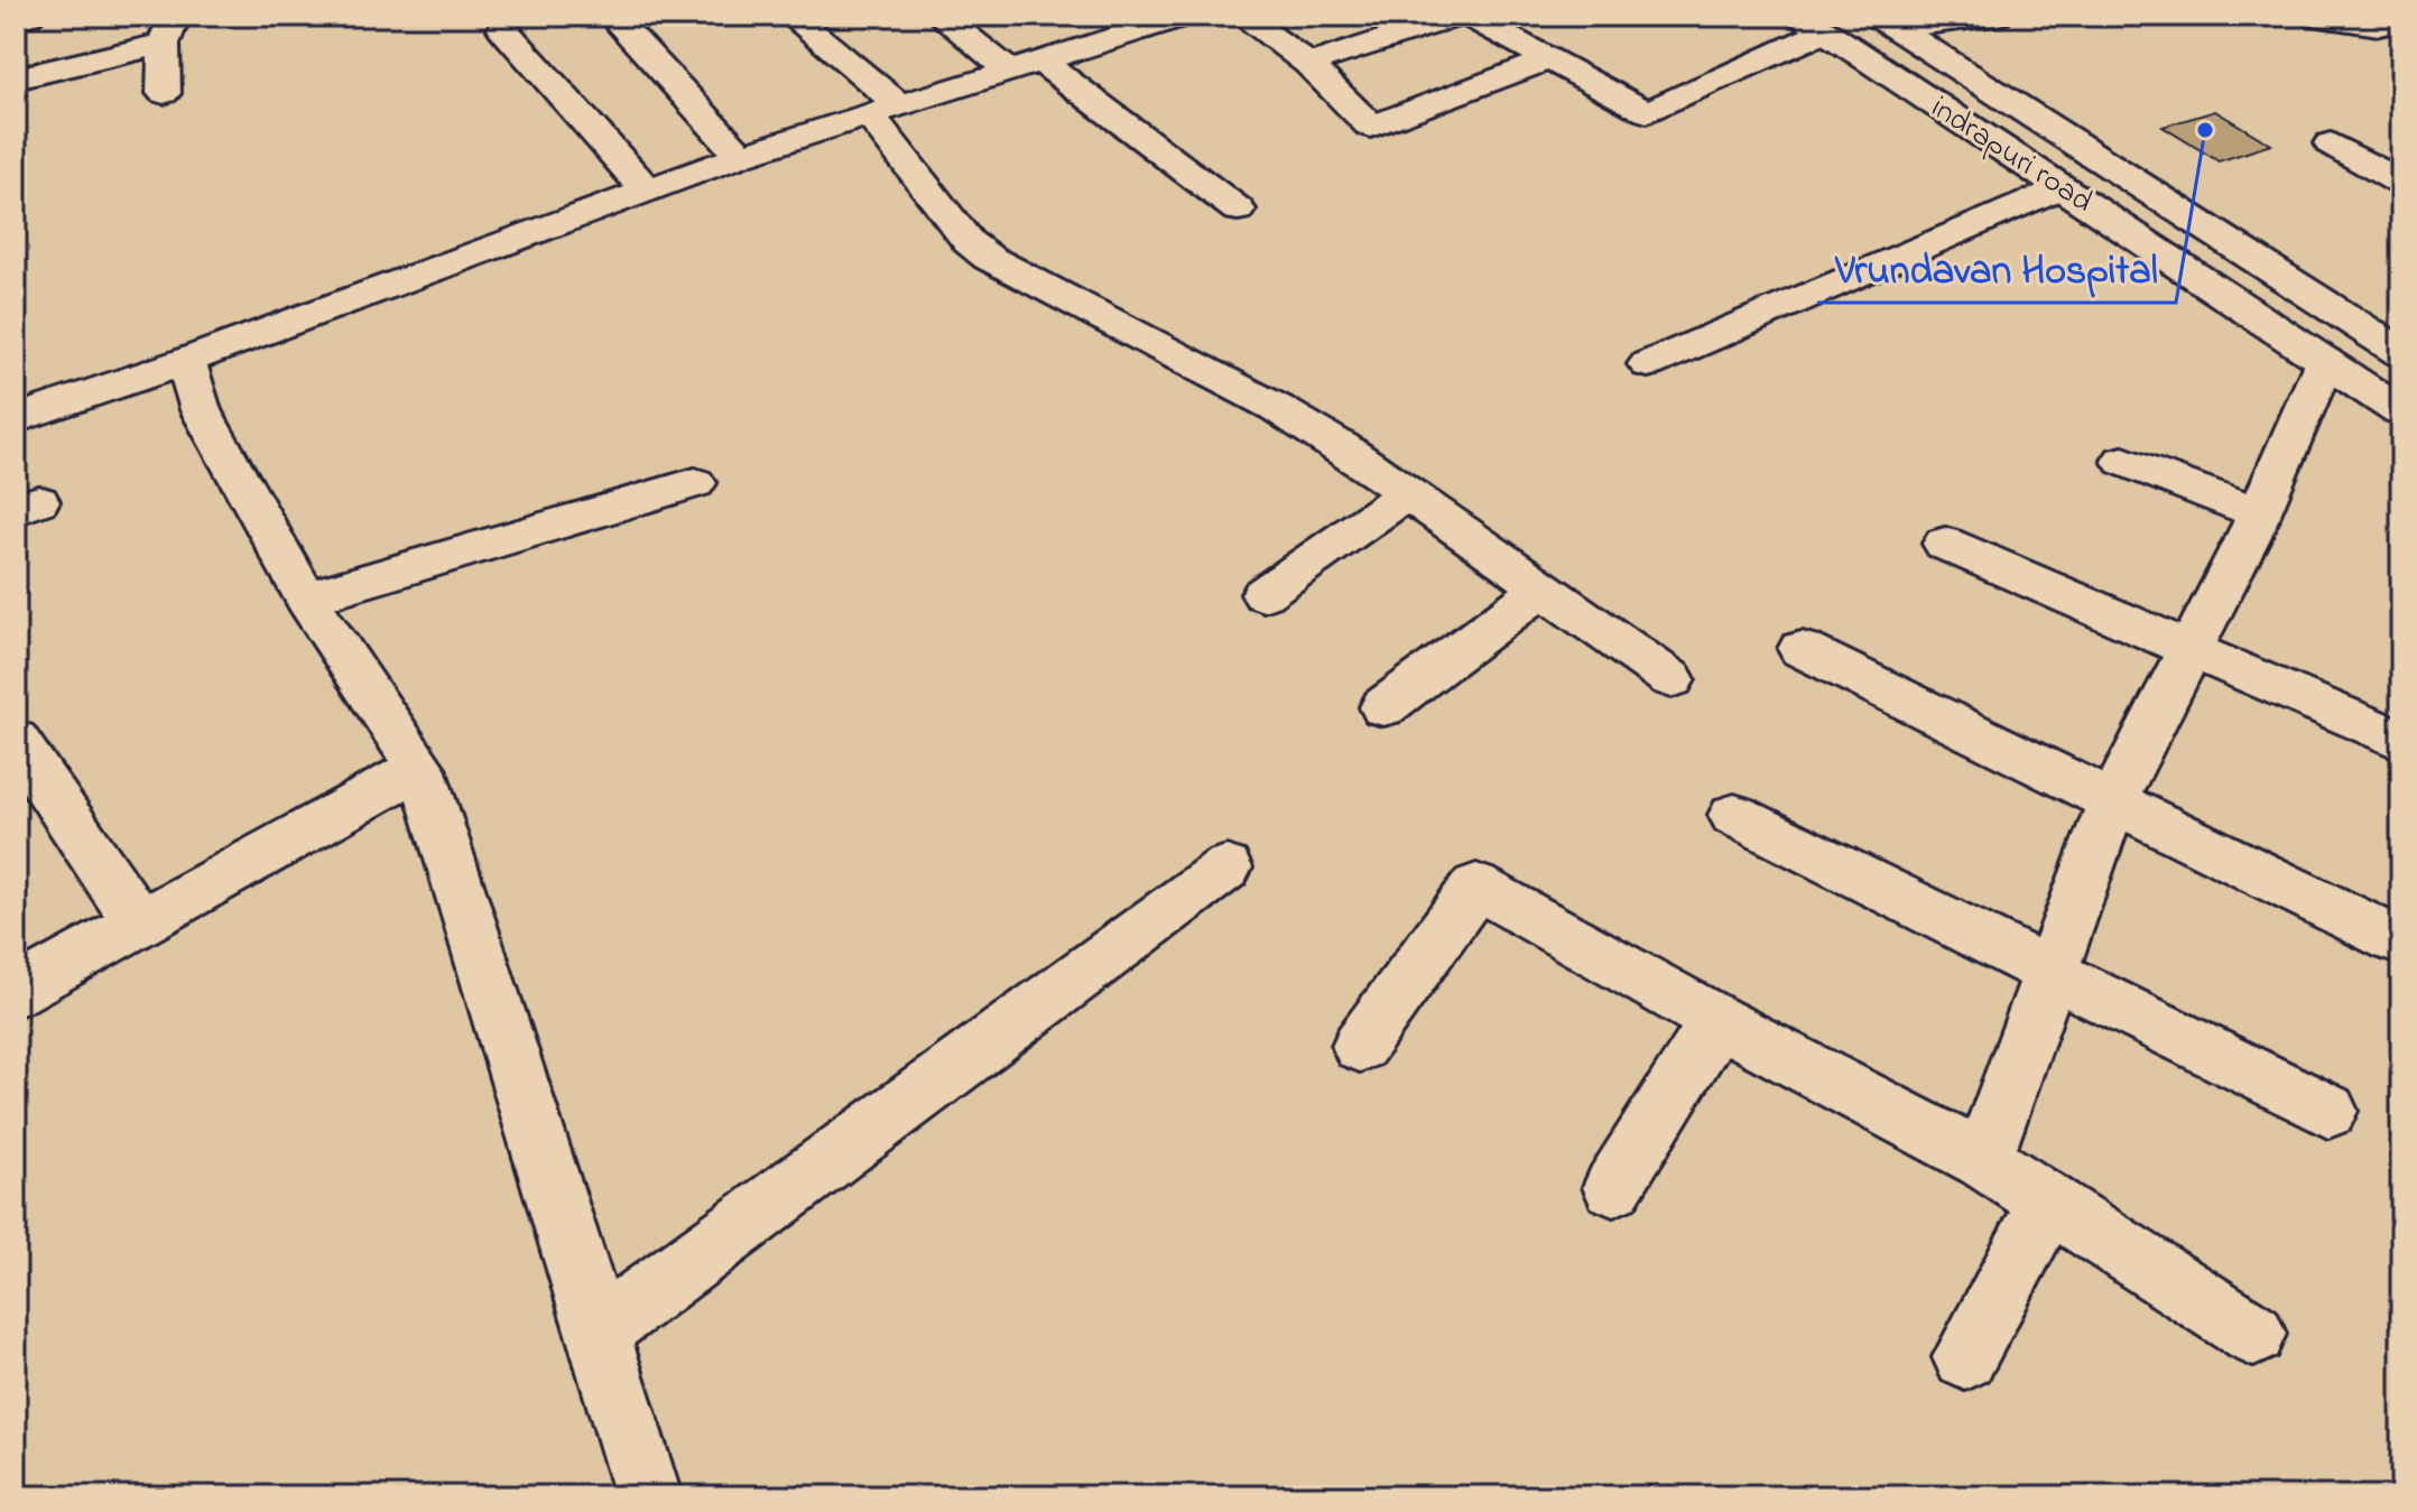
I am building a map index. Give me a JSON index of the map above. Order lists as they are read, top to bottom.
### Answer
{
  "streets": {
    "street": ["indrapuri road"]
  },
  "places": ["Vrundavan Hospital"]
}
